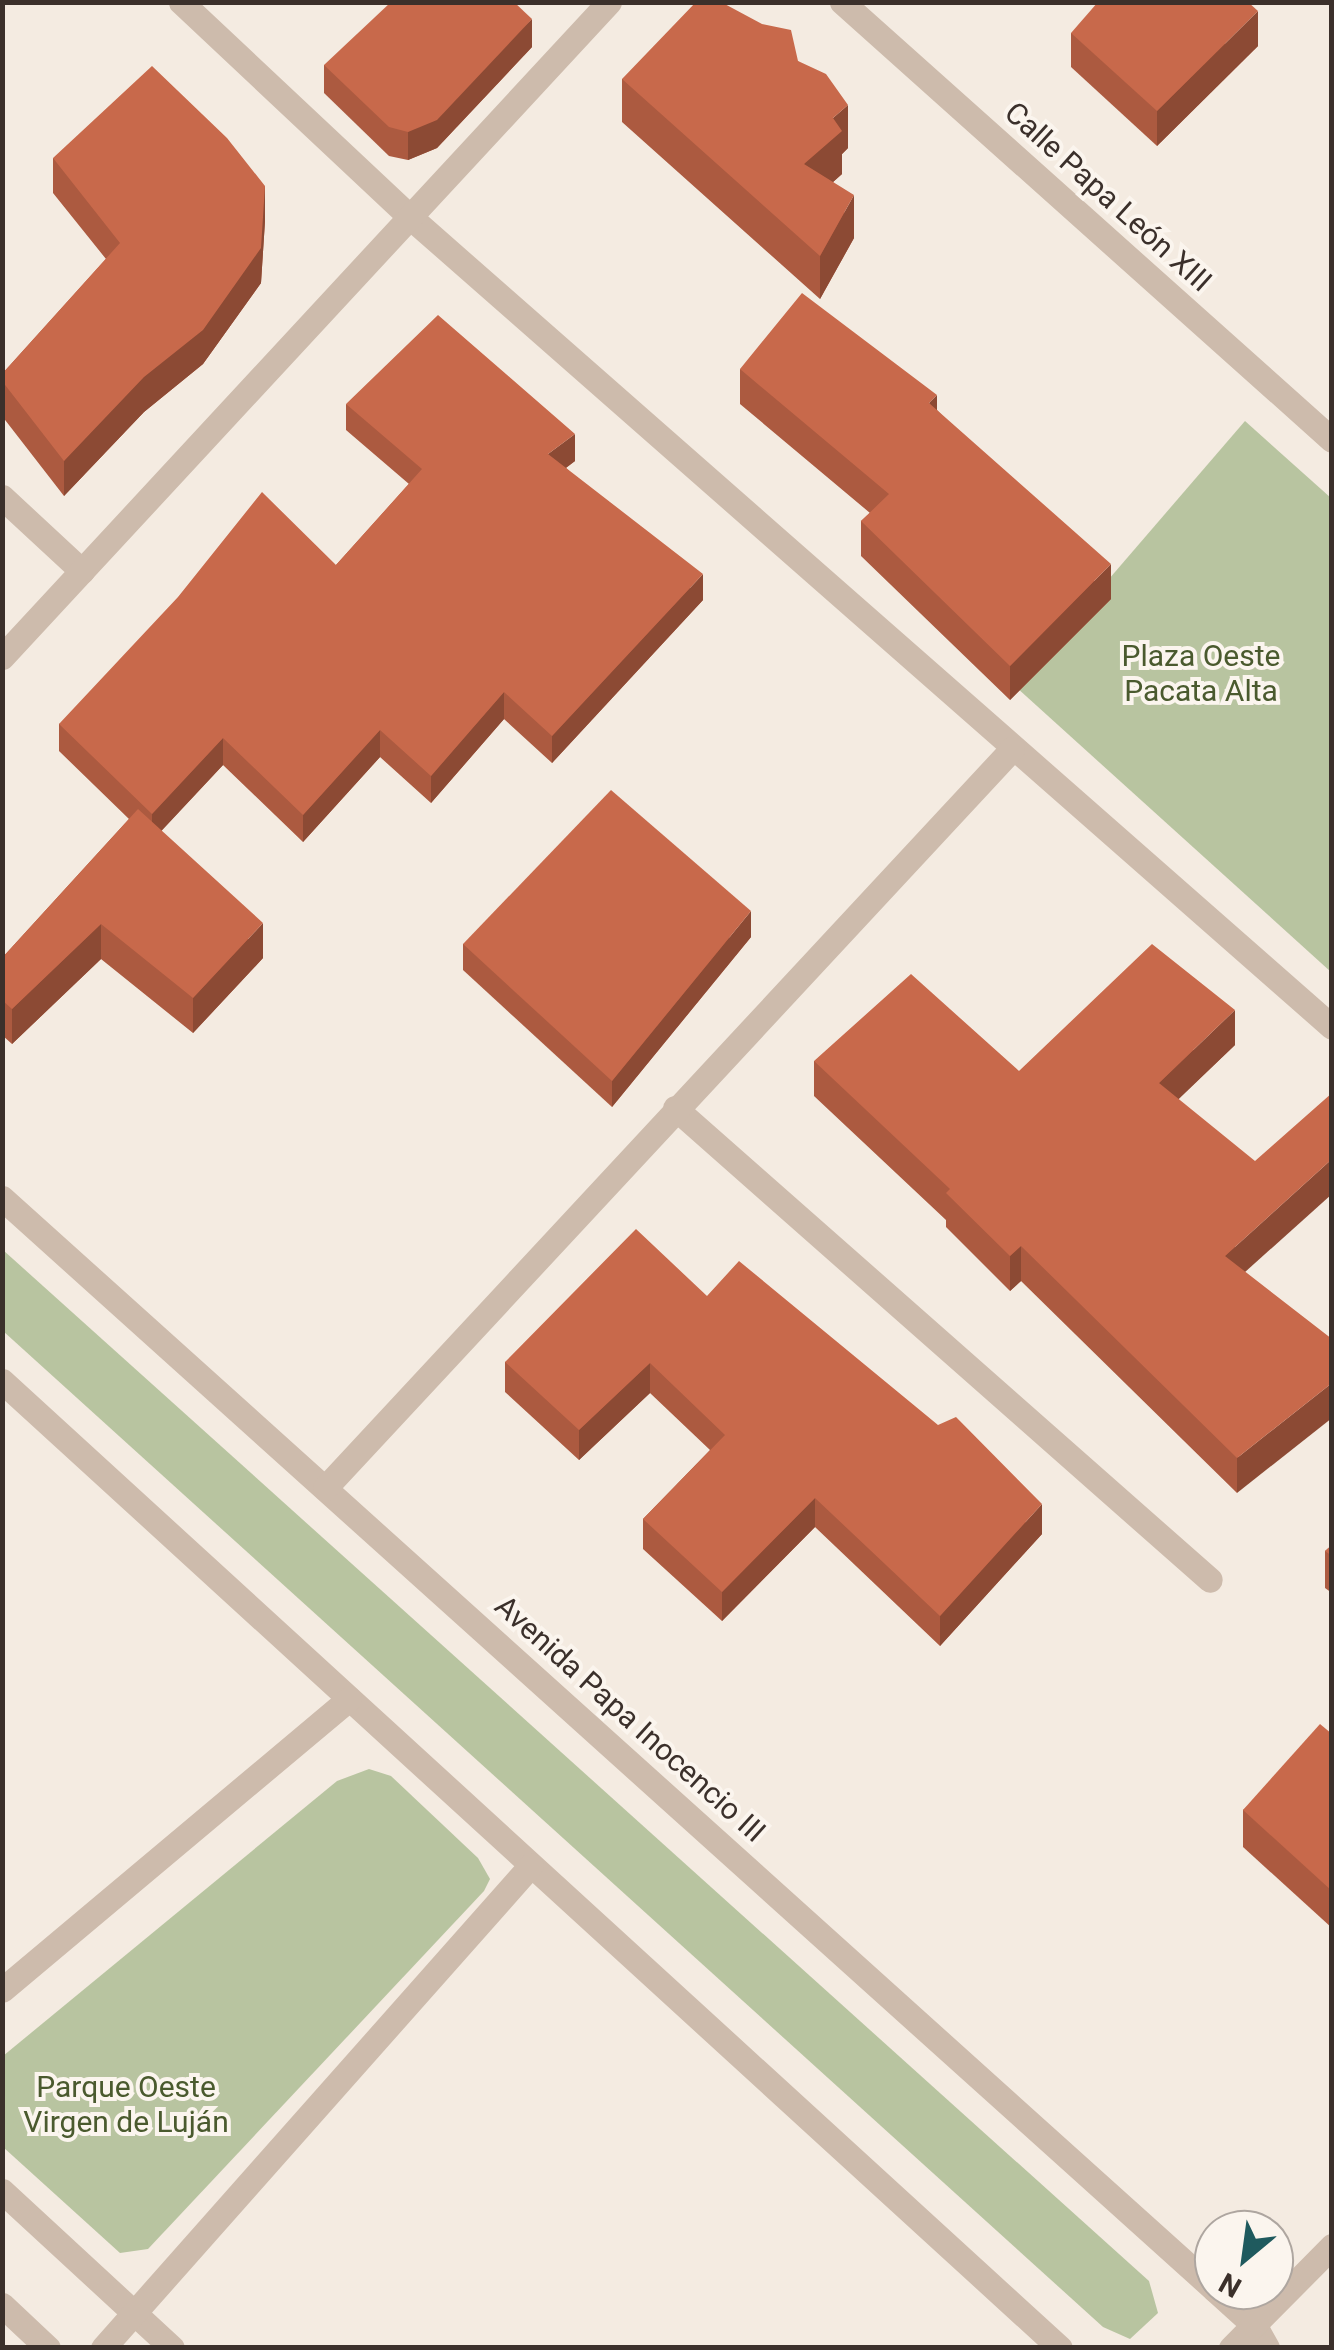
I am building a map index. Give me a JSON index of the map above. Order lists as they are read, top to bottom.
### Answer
{
  "streets": {
    "street": ["Calle Papa León XIII", "Avenida Papa Inocencio III"]
  },
  "parks": ["Plaza Oeste Pacata Alta", "Parque Oeste Virgen de Luján"],
  "north": "bottom left"
}
